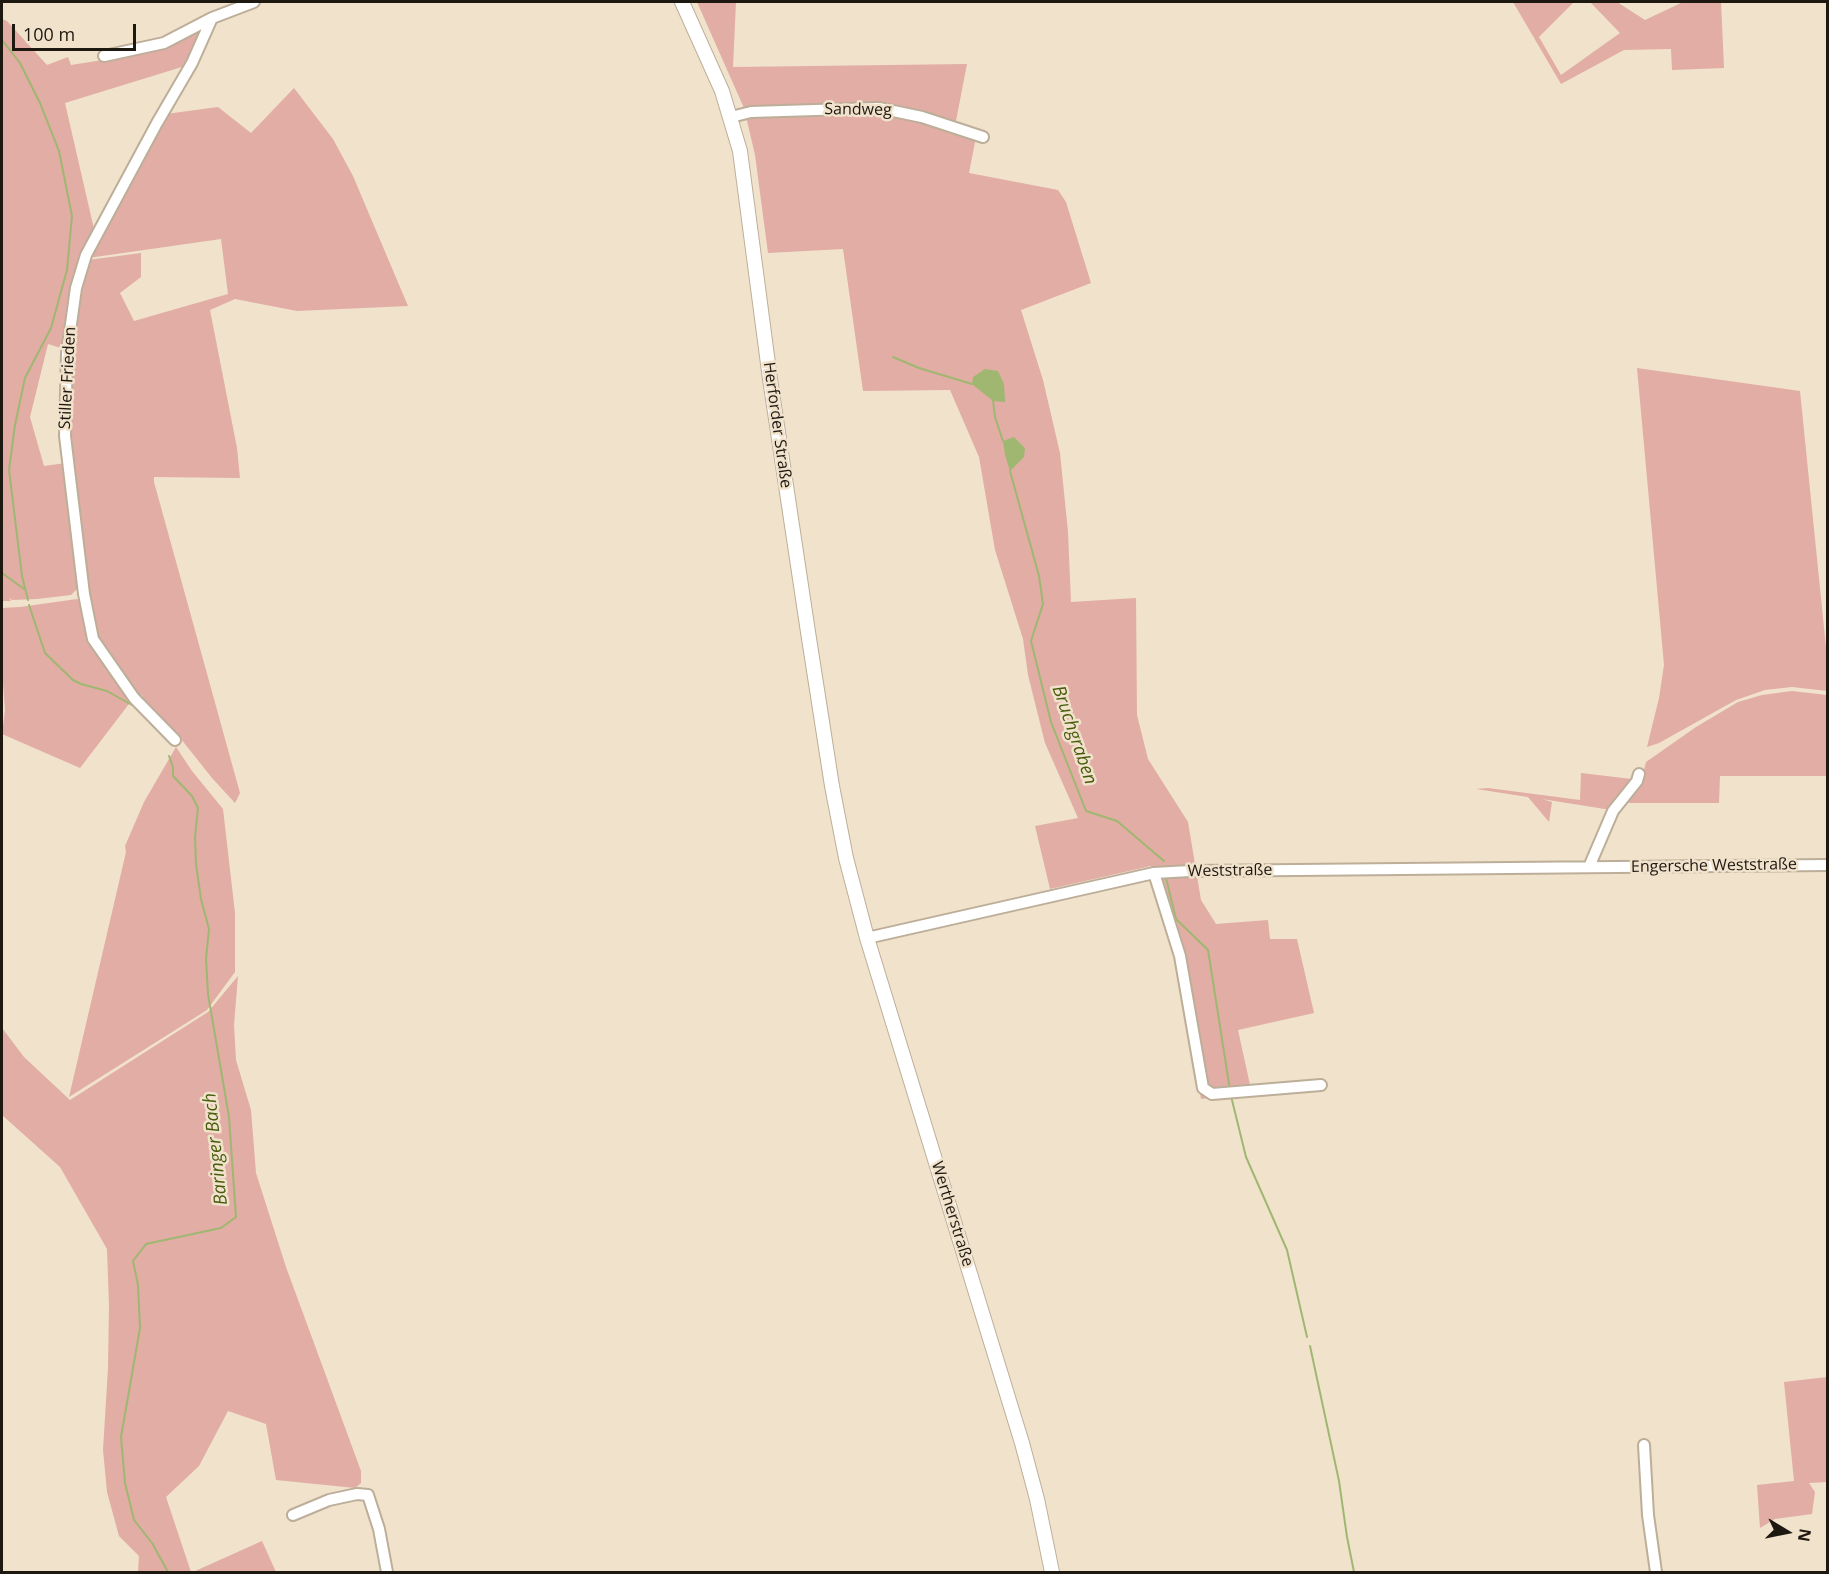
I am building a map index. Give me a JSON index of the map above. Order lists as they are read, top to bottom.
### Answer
{
  "streets": {
    "main road": ["Herforder Straße", "Wertherstraße"],
    "street": [
      "Sandweg",
      "Stiller Frieden",
      "Engersche Weststraße",
      "Weststraße"
    ]
  },
  "crossings": [
    ["Sandweg", "Herforder Straße"],
    ["Herforder Straße", "Wertherstraße"],
    ["Engersche Weststraße", "Weststraße"],
    ["Weststraße", "Wertherstraße"]
  ],
  "water": ["Bruchgraben", "Baringer Bach"],
  "scale_bar": "100 m",
  "north": "right"
}
